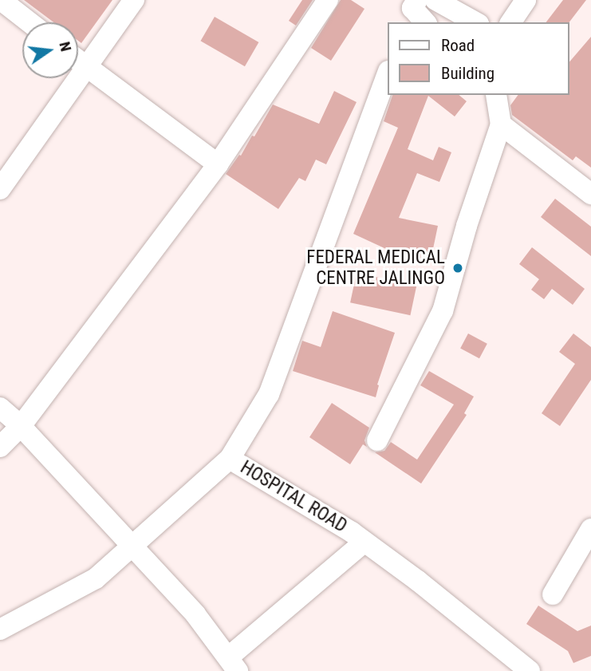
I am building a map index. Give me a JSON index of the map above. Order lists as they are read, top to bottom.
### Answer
{
  "streets": {
    "street": ["HOSPITAL ROAD"]
  },
  "places": ["FEDERAL MEDICAL CENTRE JALINGO"],
  "legend": ["Road", "Building"],
  "north": "right"
}
